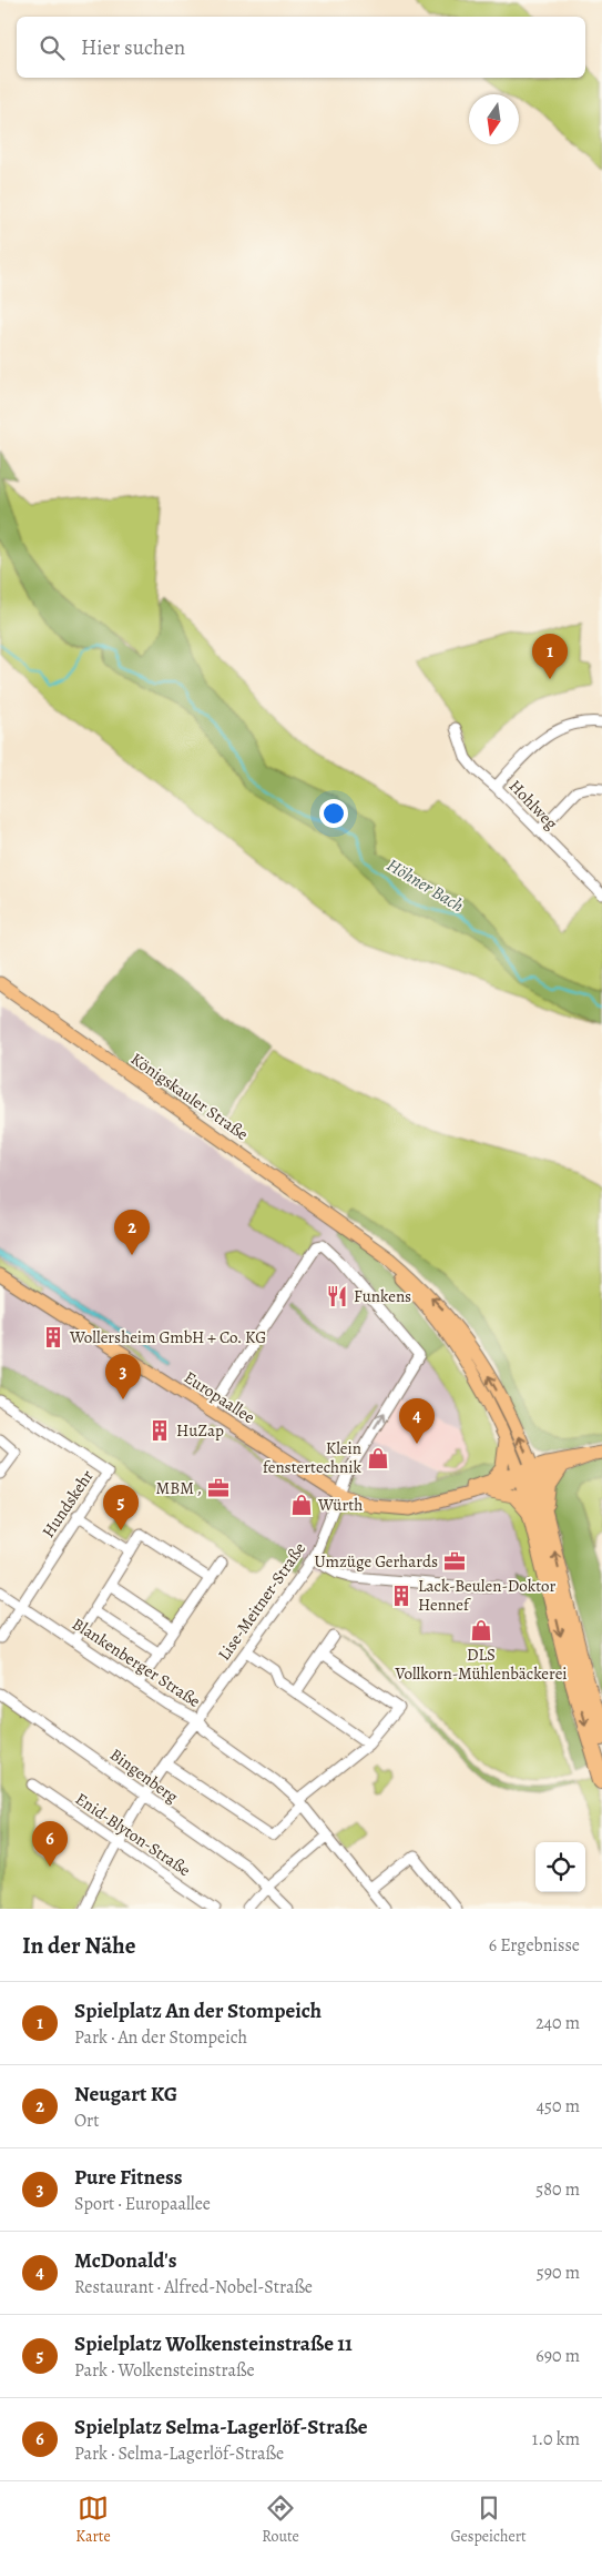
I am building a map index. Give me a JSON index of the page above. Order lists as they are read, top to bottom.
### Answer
{
  "streets": {
    "main road": ["Königskauler Straße", "Europaallee"],
    "street": [
      "Hohlweg",
      "Hundskehr",
      "Lise-Meitner-Straße",
      "Blankenberger Straße",
      "Bingenberg",
      "Enid-Blyton-Straße"
    ]
  },
  "crossings": [
    ["Königskauler Straße", "Europaallee"],
    ["Europaallee", "Lise-Meitner-Straße"],
    ["Hundskehr", "Blankenberger Straße"],
    ["Lise-Meitner-Straße", "Blankenberger Straße"],
    ["Lise-Meitner-Straße", "Bingenberg"],
    ["Lise-Meitner-Straße", "Enid-Blyton-Straße"]
  ],
  "water": ["Höhner Bach"],
  "places": {
    "restaurant": ["Funkens"],
    "building": ["Wollersheim GmbH + Co. KG", "HuZap", "Lack-Beulen-Doktor Hennef"],
    "shop": ["Klein fenstertechnik", "Würth", "DLS Vollkorn-Mühlenbäckerei"],
    "office": ["MBM ,", "Umzüge Gerhards"]
  },
  "north": "bottom",
  "page": {
    "search": "Hier suchen",
    "pins": [
      "1",
      "2",
      "3",
      "4",
      "5",
      "6"
    ],
    "heading": ["In der Nähe", "6 Ergebnisse"],
    "list": [
      {
        "mark": "1",
        "name": "Spielplatz An der Stompeich",
        "note": "Park · An der Stompeich",
        "value": "240 m"
      },
      {
        "mark": "2",
        "name": "Neugart KG",
        "note": "Ort",
        "value": "450 m"
      },
      {
        "mark": "3",
        "name": "Pure Fitness",
        "note": "Sport · Europaallee",
        "value": "580 m"
      },
      {
        "mark": "4",
        "name": "McDonald's",
        "note": "Restaurant · Alfred-Nobel-Straße",
        "value": "590 m"
      },
      {
        "mark": "5",
        "name": "Spielplatz Wolkensteinstraße 11",
        "note": "Park · Wolkensteinstraße",
        "value": "690 m"
      },
      {
        "mark": "6",
        "name": "Spielplatz Selma-Lagerlöf-Straße",
        "note": "Park · Selma-Lagerlöf-Straße",
        "value": "1.0 km"
      }
    ],
    "nav": ["Karte", "Route", "Gespeichert"]
  }
}
